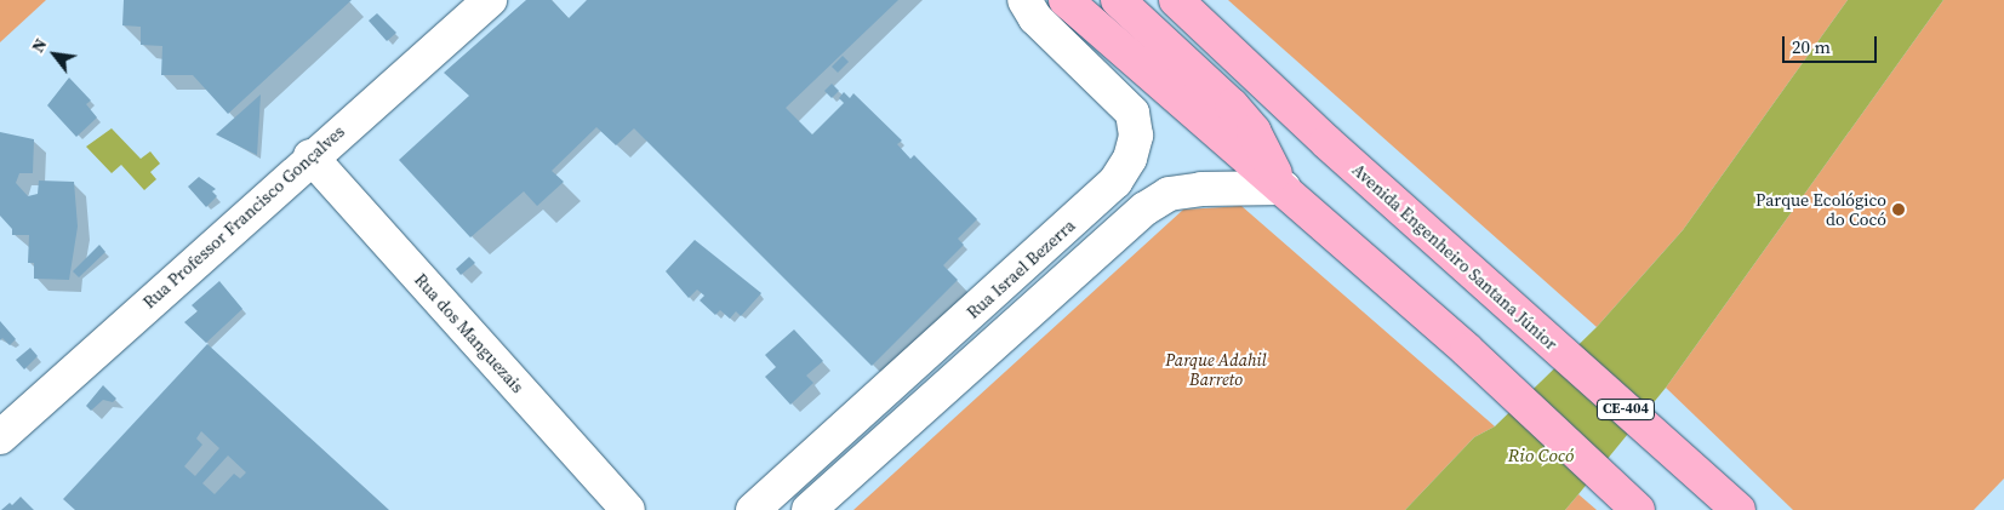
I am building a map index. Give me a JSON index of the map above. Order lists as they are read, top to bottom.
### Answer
{
  "streets": {
    "main road": ["Avenida Engenheiro Santana Júnior", "CE-404"],
    "street": ["Rua Professor Francisco Gonçalves", "Rua Israel Bezerra", "Rua dos Manguezais"]
  },
  "crossings": [
    ["Rua Professor Francisco Gonçalves", "Rua dos Manguezais"]
  ],
  "water": ["Rio Cocó"],
  "parks": ["Parque Adahil Barreto"],
  "places": ["Parque Ecológico do Cocó"],
  "scale_bar": "20 m",
  "north": "top left"
}
